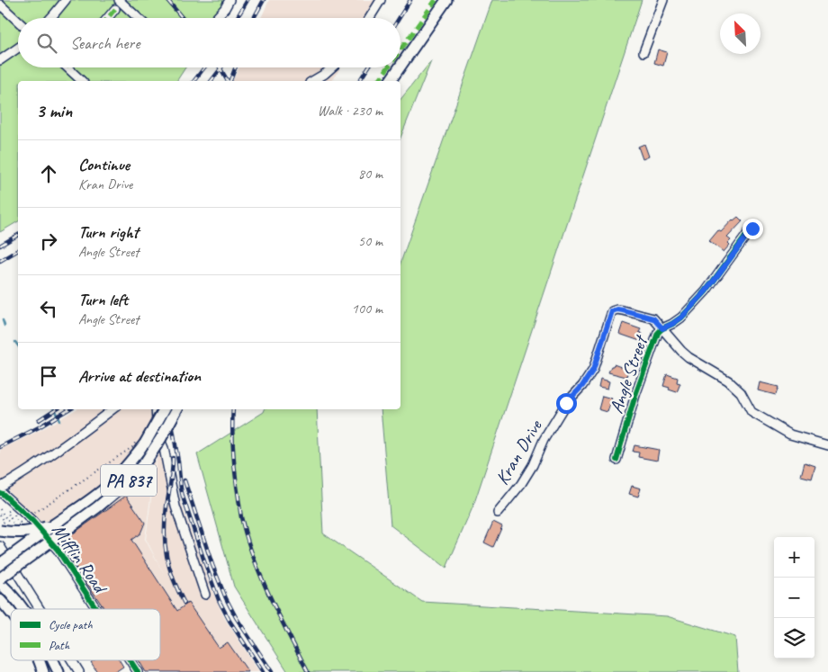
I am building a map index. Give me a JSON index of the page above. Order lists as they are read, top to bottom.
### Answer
{
  "streets": {
    "main road": ["PA 837"],
    "street": ["Angle Street", "Kran Drive", "Mifflin Road"]
  },
  "crossings": [
    ["Angle Street", "Kran Drive"]
  ],
  "legend": ["Cycle path", "Path"],
  "north": "top left",
  "page": {
    "search": "Search here",
    "heading": ["3 min", "Walk · 230 m"],
    "list": [
      ["Continue", "Kran Drive", "80 m"],
      ["Turn right", "Angle Street", "50 m"],
      ["Turn left", "Angle Street", "100 m"],
      "Arrive at destination"
    ],
    "map_buttons": ["+", "−"]
  }
}
